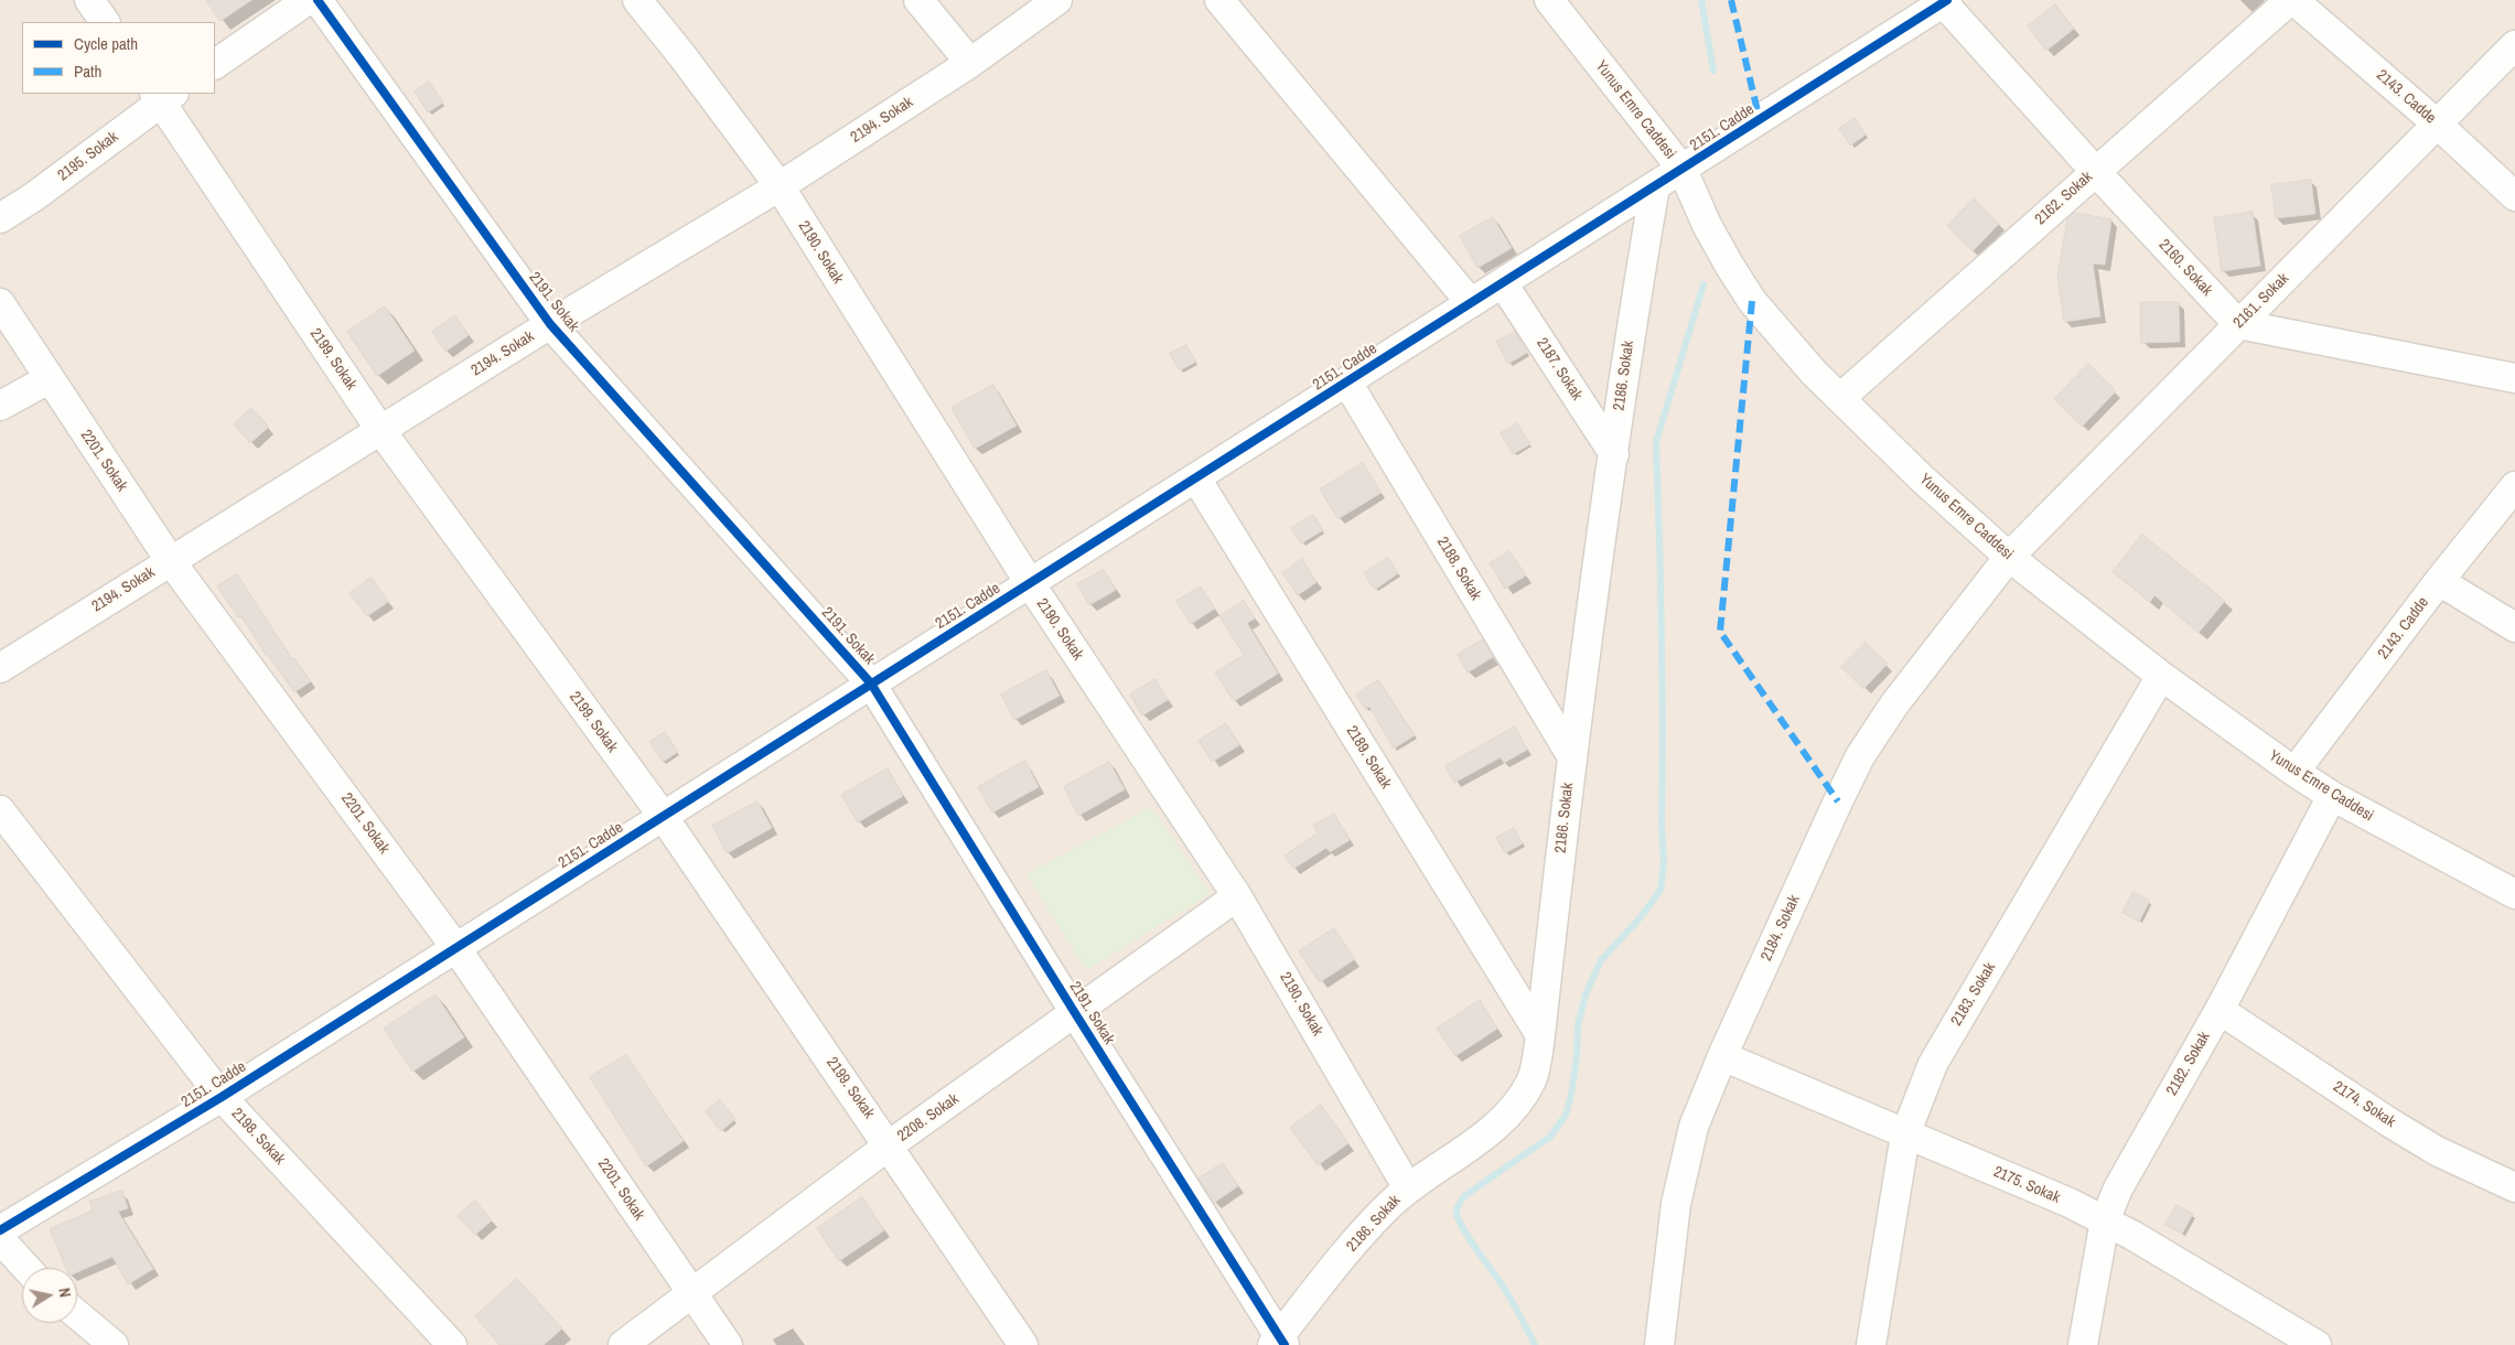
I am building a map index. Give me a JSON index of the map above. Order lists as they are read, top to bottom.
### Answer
{
  "streets": {
    "street": [
      "2143. Cadde",
      "Yunus Emre Caddesi",
      "2194. Sokak",
      "2151. Cadde",
      "2195. Sokak",
      "2162. Sokak",
      "2190. Sokak",
      "2160. Sokak",
      "2161. Sokak",
      "2191. Sokak",
      "2199. Sokak",
      "2187. Sokak",
      "2186. Sokak",
      "2201. Sokak",
      "2188. Sokak",
      "2189. Sokak",
      "2184. Sokak",
      "2183. Sokak",
      "2182. Sokak",
      "2174. Sokak",
      "2208. Sokak",
      "2198. Sokak",
      "2175. Sokak"
    ]
  },
  "crossings": [
    ["2143. Cadde", "Yunus Emre Caddesi"],
    ["2143. Cadde", "2162. Sokak"],
    ["2143. Cadde", "2161. Sokak"],
    ["Yunus Emre Caddesi", "2151. Cadde"],
    ["Yunus Emre Caddesi", "2162. Sokak"],
    ["Yunus Emre Caddesi", "2161. Sokak"],
    ["Yunus Emre Caddesi", "2184. Sokak"],
    ["Yunus Emre Caddesi", "2183. Sokak"],
    ["Yunus Emre Caddesi", "2182. Sokak"],
    ["2194. Sokak", "2190. Sokak"],
    ["2194. Sokak", "2191. Sokak"],
    ["2194. Sokak", "2199. Sokak"],
    ["2194. Sokak", "2201. Sokak"],
    ["2151. Cadde", "2190. Sokak"],
    ["2151. Cadde", "2160. Sokak"],
    ["2151. Cadde", "2191. Sokak"],
    ["2151. Cadde", "2199. Sokak"],
    ["2151. Cadde", "2187. Sokak"],
    ["2151. Cadde", "2186. Sokak"],
    ["2151. Cadde", "2201. Sokak"],
    ["2151. Cadde", "2188. Sokak"],
    ["2151. Cadde", "2189. Sokak"],
    ["2151. Cadde", "2198. Sokak"],
    ["2195. Sokak", "2199. Sokak"],
    ["2162. Sokak", "2160. Sokak"],
    ["2190. Sokak", "2186. Sokak"],
    ["2190. Sokak", "2208. Sokak"],
    ["2160. Sokak", "2161. Sokak"],
    ["2161. Sokak", "2184. Sokak"],
    ["2191. Sokak", "2186. Sokak"],
    ["2191. Sokak", "2208. Sokak"],
    ["2199. Sokak", "2208. Sokak"],
    ["2187. Sokak", "2186. Sokak"],
    ["2186. Sokak", "2188. Sokak"],
    ["2186. Sokak", "2189. Sokak"],
    ["2201. Sokak", "2208. Sokak"],
    ["2184. Sokak", "2175. Sokak"],
    ["2183. Sokak", "2175. Sokak"],
    ["2182. Sokak", "2174. Sokak"],
    ["2182. Sokak", "2175. Sokak"]
  ],
  "legend": ["Cycle path", "Path"],
  "north": "right"
}
